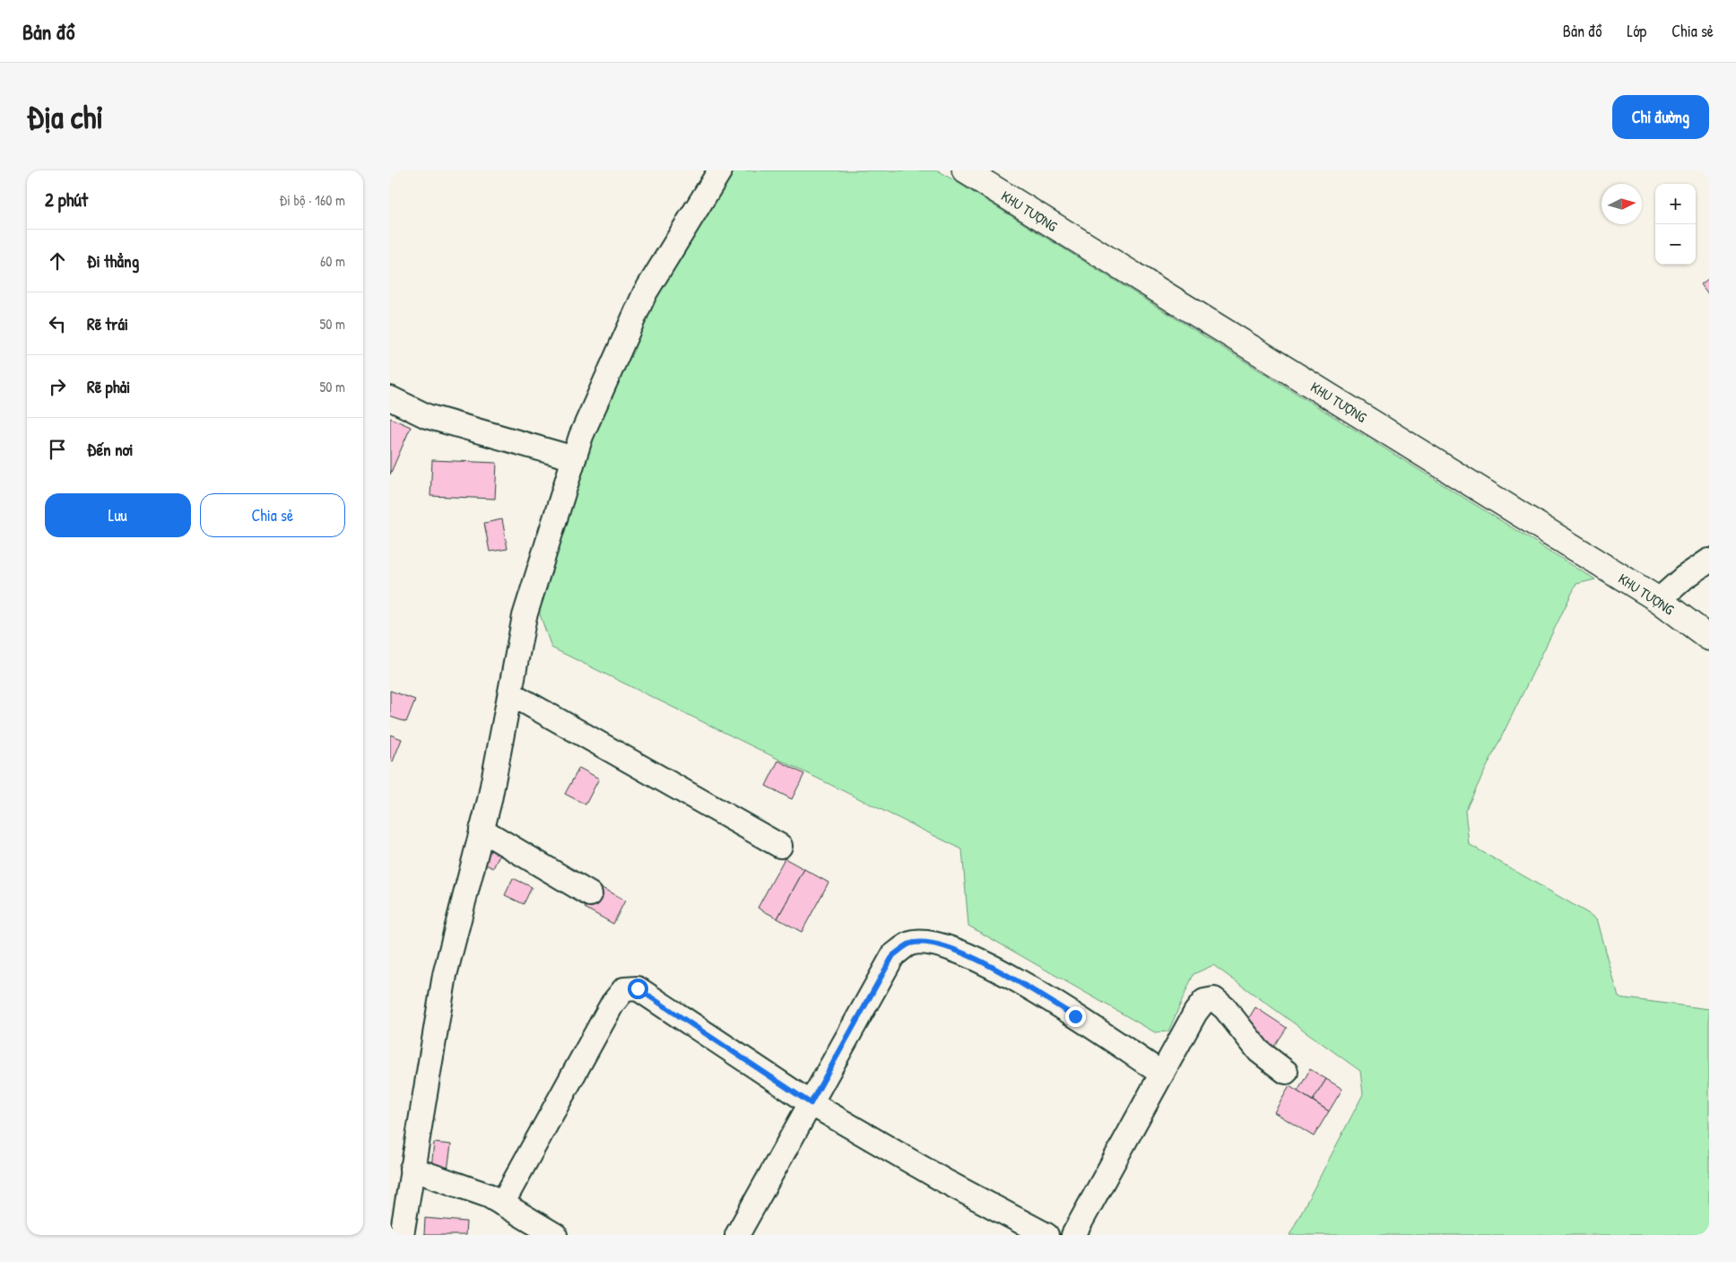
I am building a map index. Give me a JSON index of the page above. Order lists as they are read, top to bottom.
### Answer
{
  "streets": {
    "street": ["KHU TƯỢNG"]
  },
  "north": "right",
  "page": {
    "header": "Bản đồ",
    "nav": ["Bản đồ", "Lớp", "Chia sẻ"],
    "buttons": [
      "Chỉ đường",
      ["Lưu", "Chia sẻ"]
    ],
    "title": "Địa chỉ",
    "heading": ["2 phút", "Đi bộ · 160 m"],
    "map_buttons": ["+", "−"],
    "list": [
      ["Đi thẳng", "60 m"],
      ["Rẽ trái", "50 m"],
      ["Rẽ phải", "50 m"],
      "Đến nơi"
    ]
  }
}
